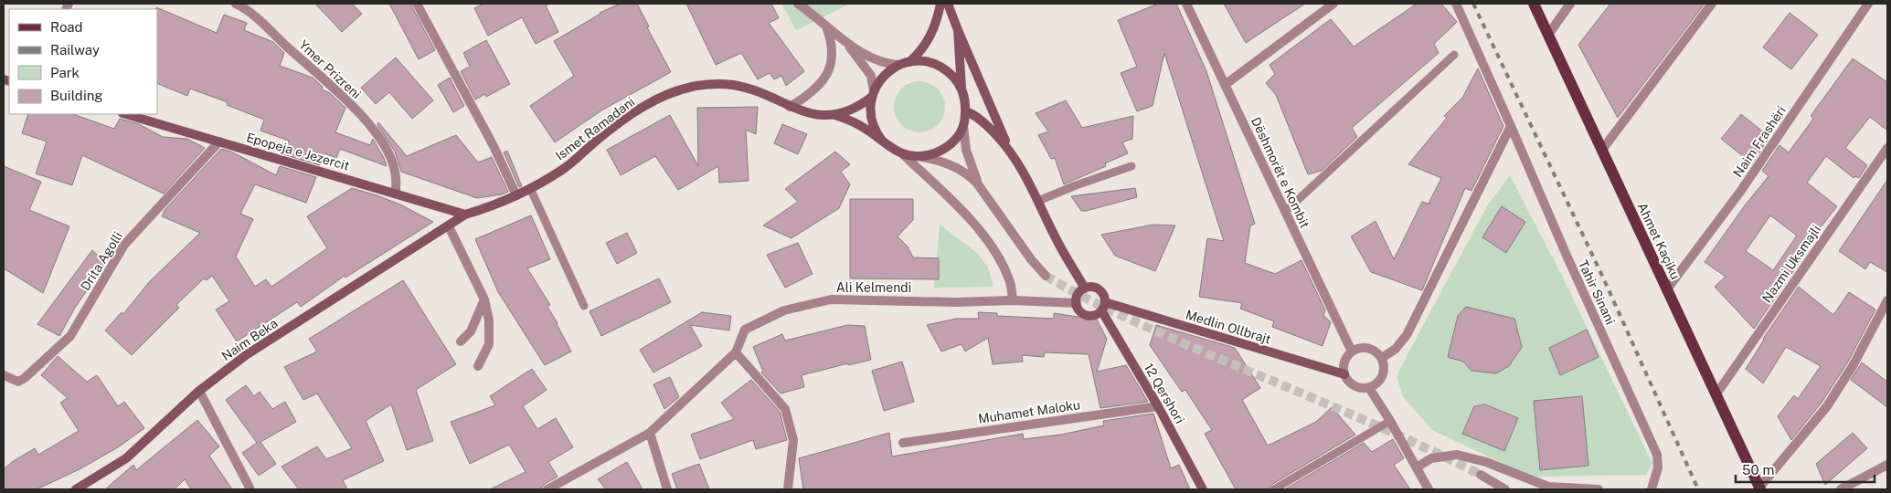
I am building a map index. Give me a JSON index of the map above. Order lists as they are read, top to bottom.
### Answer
{
  "streets": {
    "main road": [
      "Ismet Ramadani",
      "Epopeja e Jezercit",
      "Ahmet Kaçiku",
      "Medlin Ollbrajt",
      "Naim Beka",
      "12 Qershori"
    ],
    "street": [
      "Ymer Prizreni",
      "Naim Frashëri",
      "Dëshmorët e Kombit",
      "Drita Agolli",
      "Nazmi Uksmajli",
      "Ali Kelmendi",
      "Tahir Sinani",
      "Muhamet Maloku"
    ]
  },
  "crossings": [
    ["Ymer Prizreni", "Epopeja e Jezercit"],
    ["Ismet Ramadani", "Epopeja e Jezercit"],
    ["Ismet Ramadani", "Naim Beka"],
    ["Naim Frashëri", "Ahmet Kaçiku"],
    ["Epopeja e Jezercit", "Drita Agolli"],
    ["Epopeja e Jezercit", "Naim Beka"],
    ["Dëshmorët e Kombit", "Medlin Ollbrajt"],
    ["Ahmet Kaçiku", "Nazmi Uksmajli"],
    ["Ali Kelmendi", "Medlin Ollbrajt"],
    ["Ali Kelmendi", "12 Qershori"],
    ["Medlin Ollbrajt", "12 Qershori"],
    ["12 Qershori", "Muhamet Maloku"]
  ],
  "legend": [
    "Road",
    "Railway",
    "Park",
    "Building"
  ],
  "scale_bar": "50 m"
}
